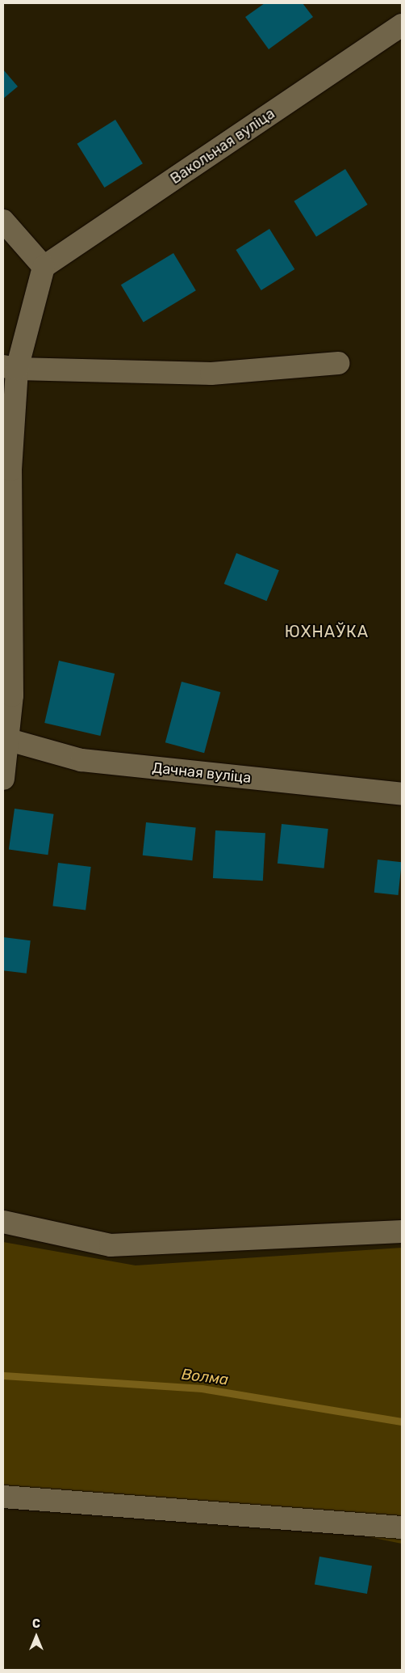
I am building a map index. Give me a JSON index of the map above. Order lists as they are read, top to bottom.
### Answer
{
  "streets": {
    "street": ["Вакольная вуліца", "Дачная вуліца"]
  },
  "districts": ["ЮХНАЎКА"],
  "water": ["Волма"],
  "north": "top"
}
